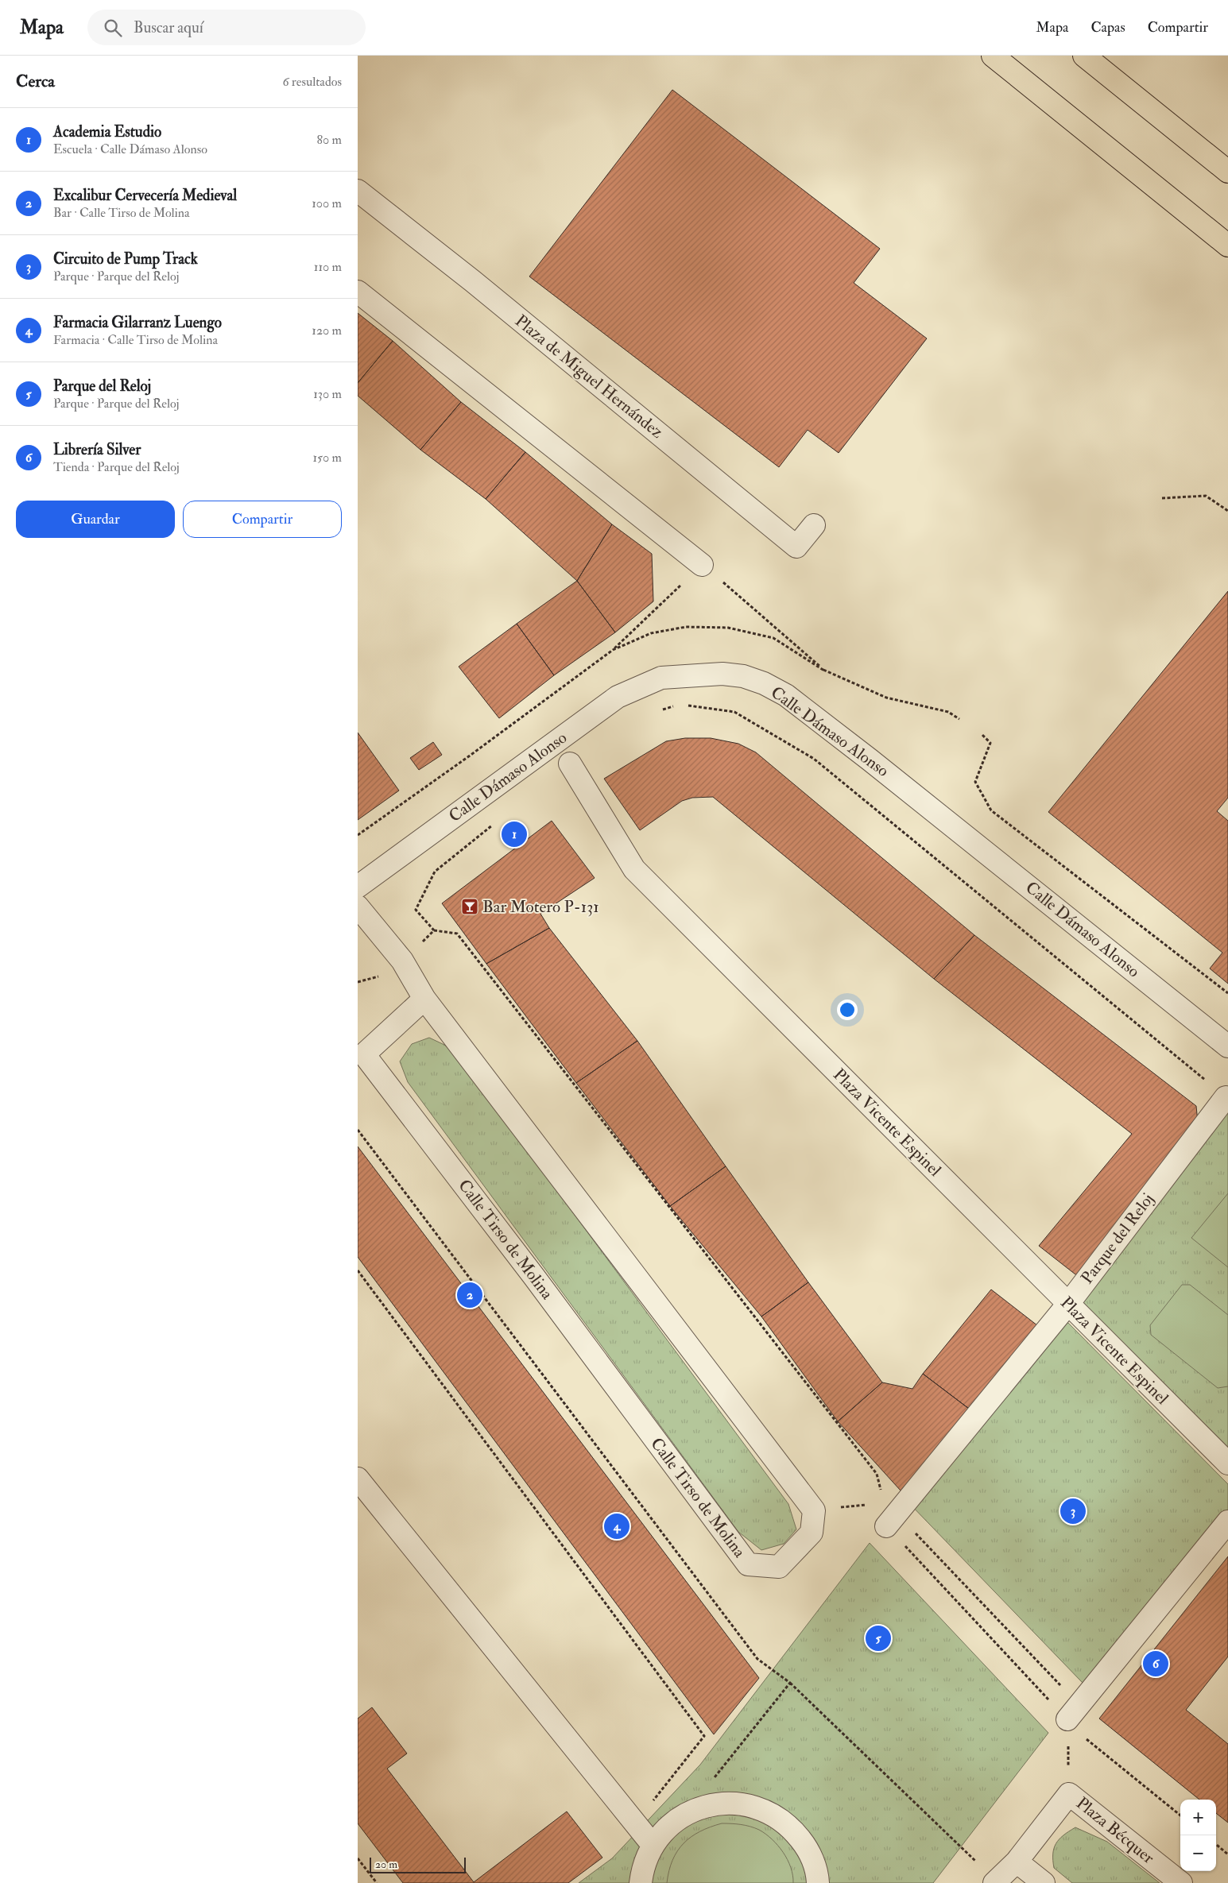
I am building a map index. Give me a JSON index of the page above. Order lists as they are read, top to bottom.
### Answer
{
  "streets": {
    "street": [
      "Plaza de Miguel Hernández",
      "Calle Dámaso Alonso",
      "Plaza Vicente Espinel",
      "Parque del Reloj",
      "Calle Tirso de Molina",
      "Plaza Bécquer"
    ]
  },
  "crossings": [
    ["Plaza Vicente Espinel", "Parque del Reloj"]
  ],
  "places": {
    "bar": ["Bar Motero P-131"]
  },
  "scale_bar": "20 m",
  "page": {
    "header": "Mapa",
    "search": "Buscar aquí",
    "nav": ["Mapa", "Capas", "Compartir"],
    "heading": ["Cerca", "6 resultados"],
    "list": [
      {
        "mark": "1",
        "name": "Academia Estudio",
        "note": "Escuela · Calle Dámaso Alonso",
        "value": "80 m"
      },
      {
        "mark": "2",
        "name": "Excalibur Cervecería Medieval",
        "note": "Bar · Calle Tirso de Molina",
        "value": "100 m"
      },
      {
        "mark": "3",
        "name": "Circuito de Pump Track",
        "note": "Parque · Parque del Reloj",
        "value": "110 m"
      },
      {
        "mark": "4",
        "name": "Farmacia Gilarranz Luengo",
        "note": "Farmacia · Calle Tirso de Molina",
        "value": "120 m"
      },
      {
        "mark": "5",
        "name": "Parque del Reloj",
        "note": "Parque · Parque del Reloj",
        "value": "130 m"
      },
      {
        "mark": "6",
        "name": "Librería Silver",
        "note": "Tienda · Parque del Reloj",
        "value": "150 m"
      }
    ],
    "buttons": ["Guardar", "Compartir"],
    "pins": [
      "1",
      "2",
      "3",
      "4",
      "5",
      "6"
    ],
    "map_buttons": ["+", "−"],
    "scale": "20 m"
  }
}
